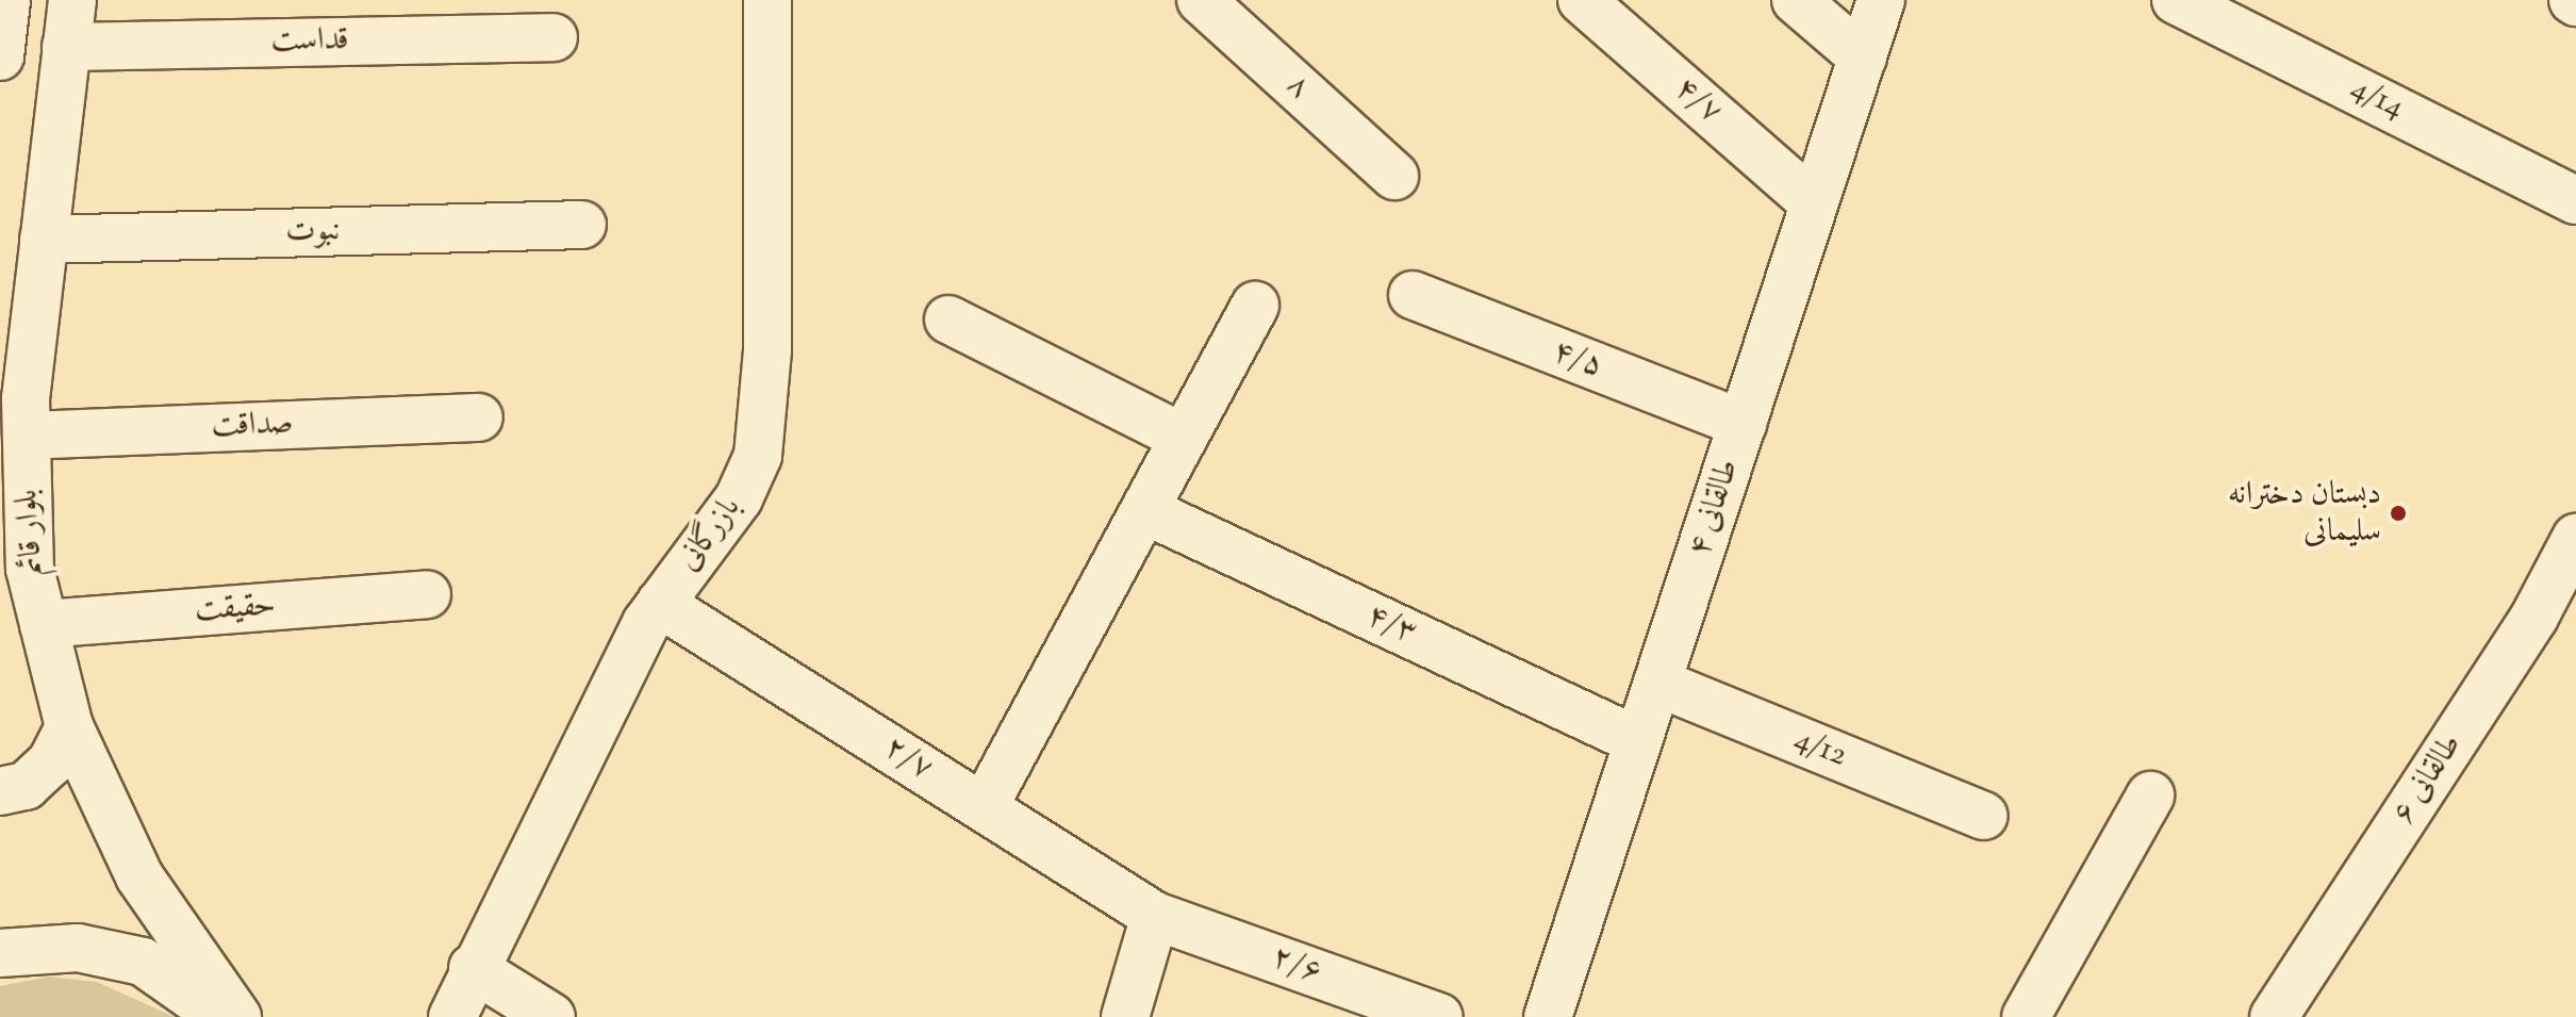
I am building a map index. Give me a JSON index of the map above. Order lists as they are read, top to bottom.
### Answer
{
  "streets": {
    "street": [
      "قداست",
      "۸",
      "4/14",
      "۴/۷",
      "نبوت",
      "۴/۵",
      "صداقت",
      "طالقانی ۴",
      "بلوار قائم",
      "بازرگانی",
      "حقیقت",
      "۴/۳",
      "4/12",
      "۲/۷",
      "طالقانی ۶",
      "۲/۶"
    ]
  },
  "crossings": [
    ["قداست", "بلوار قائم"],
    ["۴/۷", "طالقانی ۴"],
    ["نبوت", "بلوار قائم"],
    ["۴/۵", "طالقانی ۴"],
    ["صداقت", "بلوار قائم"],
    ["طالقانی ۴", "۴/۳"],
    ["طالقانی ۴", "4/12"],
    ["بلوار قائم", "حقیقت"],
    ["بازرگانی", "۲/۷"],
    ["۲/۷", "۲/۶"]
  ],
  "places": ["دبستان دخترانه سلیمانی"]
}
